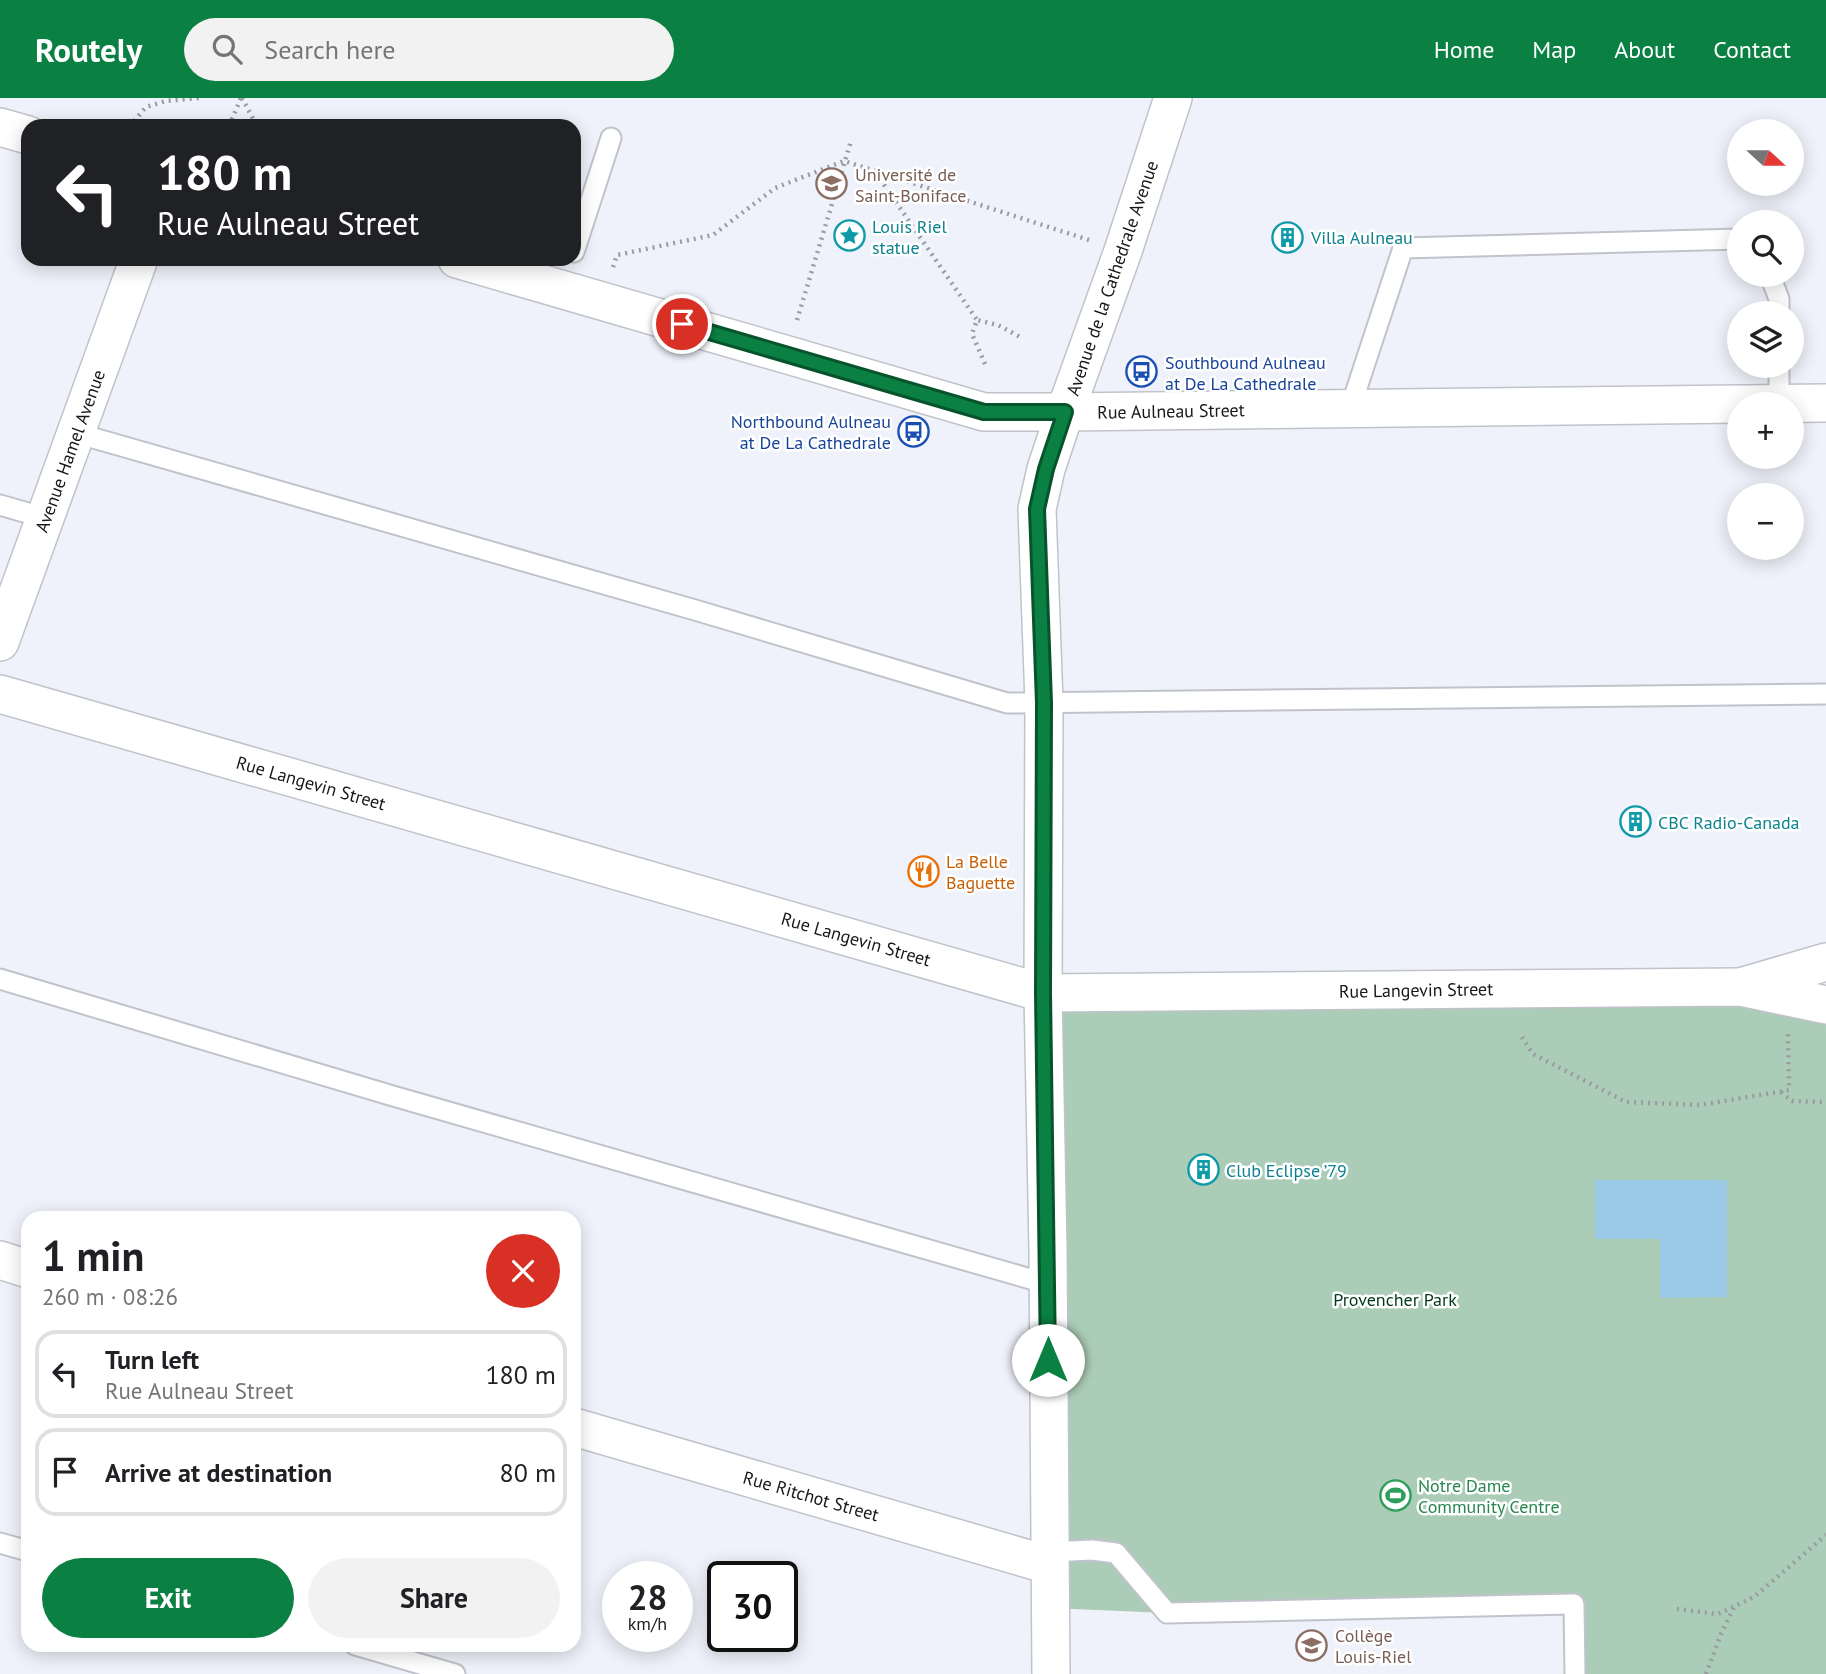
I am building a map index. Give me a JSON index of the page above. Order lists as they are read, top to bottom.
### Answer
{
  "streets": {
    "street": [
      "Avenue de la Cathedrale Avenue",
      "Rue Aulneau Street",
      "Avenue Hamel Avenue",
      "Rue Langevin Street",
      "Rue Ritchot Street"
    ]
  },
  "crossings": [
    ["Avenue de la Cathedrale Avenue", "Rue Aulneau Street"],
    ["Avenue de la Cathedrale Avenue", "Rue Langevin Street"],
    ["Avenue de la Cathedrale Avenue", "Rue Ritchot Street"]
  ],
  "parks": ["Provencher Park"],
  "places": {
    "school or university": ["Université de Saint-Boniface", "Collège Louis-Riel"],
    "place": ["Louis Riel statue"],
    "building": ["Villa Aulneau", "CBC Radio-Canada", "Club Eclipse ’79"],
    "bus stop": ["Southbound Aulneau at De La Cathedrale", "Northbound Aulneau at De La Cathedrale"],
    "restaurant": ["La Belle Baguette"],
    "sports": ["Notre Dame Community Centre"]
  },
  "north": "right",
  "page": {
    "header": "Routely",
    "search": "Search here",
    "nav": [
      "Home",
      "Map",
      "About",
      "Contact"
    ],
    "map_buttons": ["+", "−"],
    "turn": ["180 m", "Rue Aulneau Street"],
    "heading": ["1 min", "260 m · 08:26"],
    "list": [
      {
        "name": "Turn left",
        "note": "Rue Aulneau Street",
        "value": "180 m"
      },
      {
        "name": "Arrive at destination",
        "value": "80 m"
      }
    ],
    "buttons": ["Exit", "Share"],
    "speed": "28 km/h",
    "limit": "30"
  }
}
